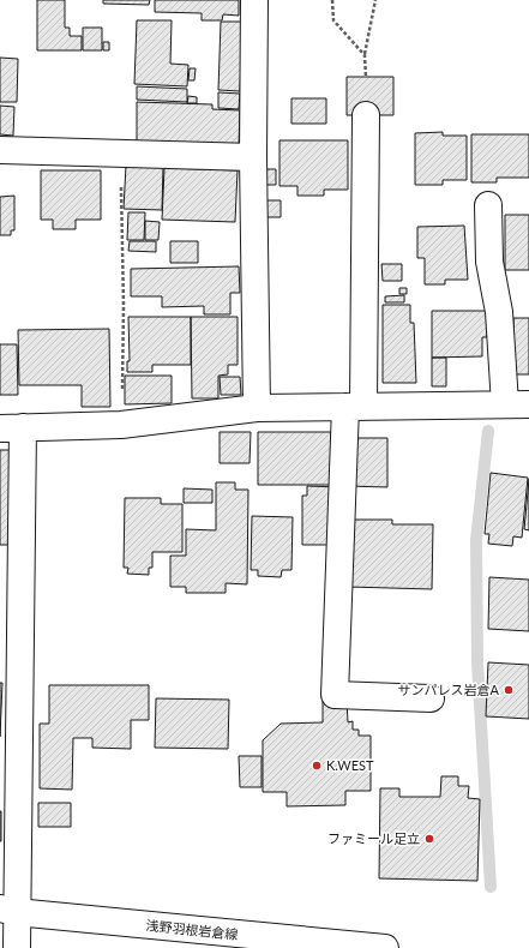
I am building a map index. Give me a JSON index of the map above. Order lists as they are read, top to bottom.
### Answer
{
  "streets": {
    "street": ["浅野羽根岩倉線"]
  },
  "places": ["サンパレス岩倉A", "K.WEST", "ファミール足立"]
}
